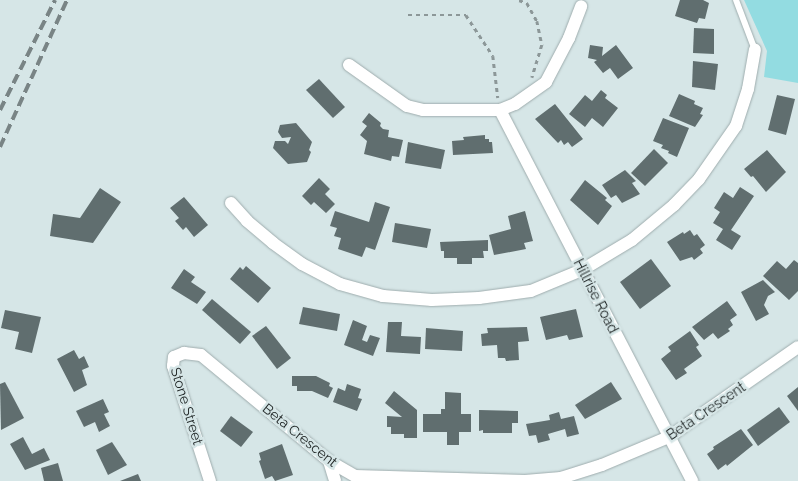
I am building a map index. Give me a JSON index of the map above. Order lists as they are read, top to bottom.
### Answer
{
  "streets": {
    "street": ["Hillrise Road", "Stone Street", "Beta Crescent"]
  },
  "crossings": [
    ["Hillrise Road", "Beta Crescent"],
    ["Stone Street", "Beta Crescent"]
  ]
}
